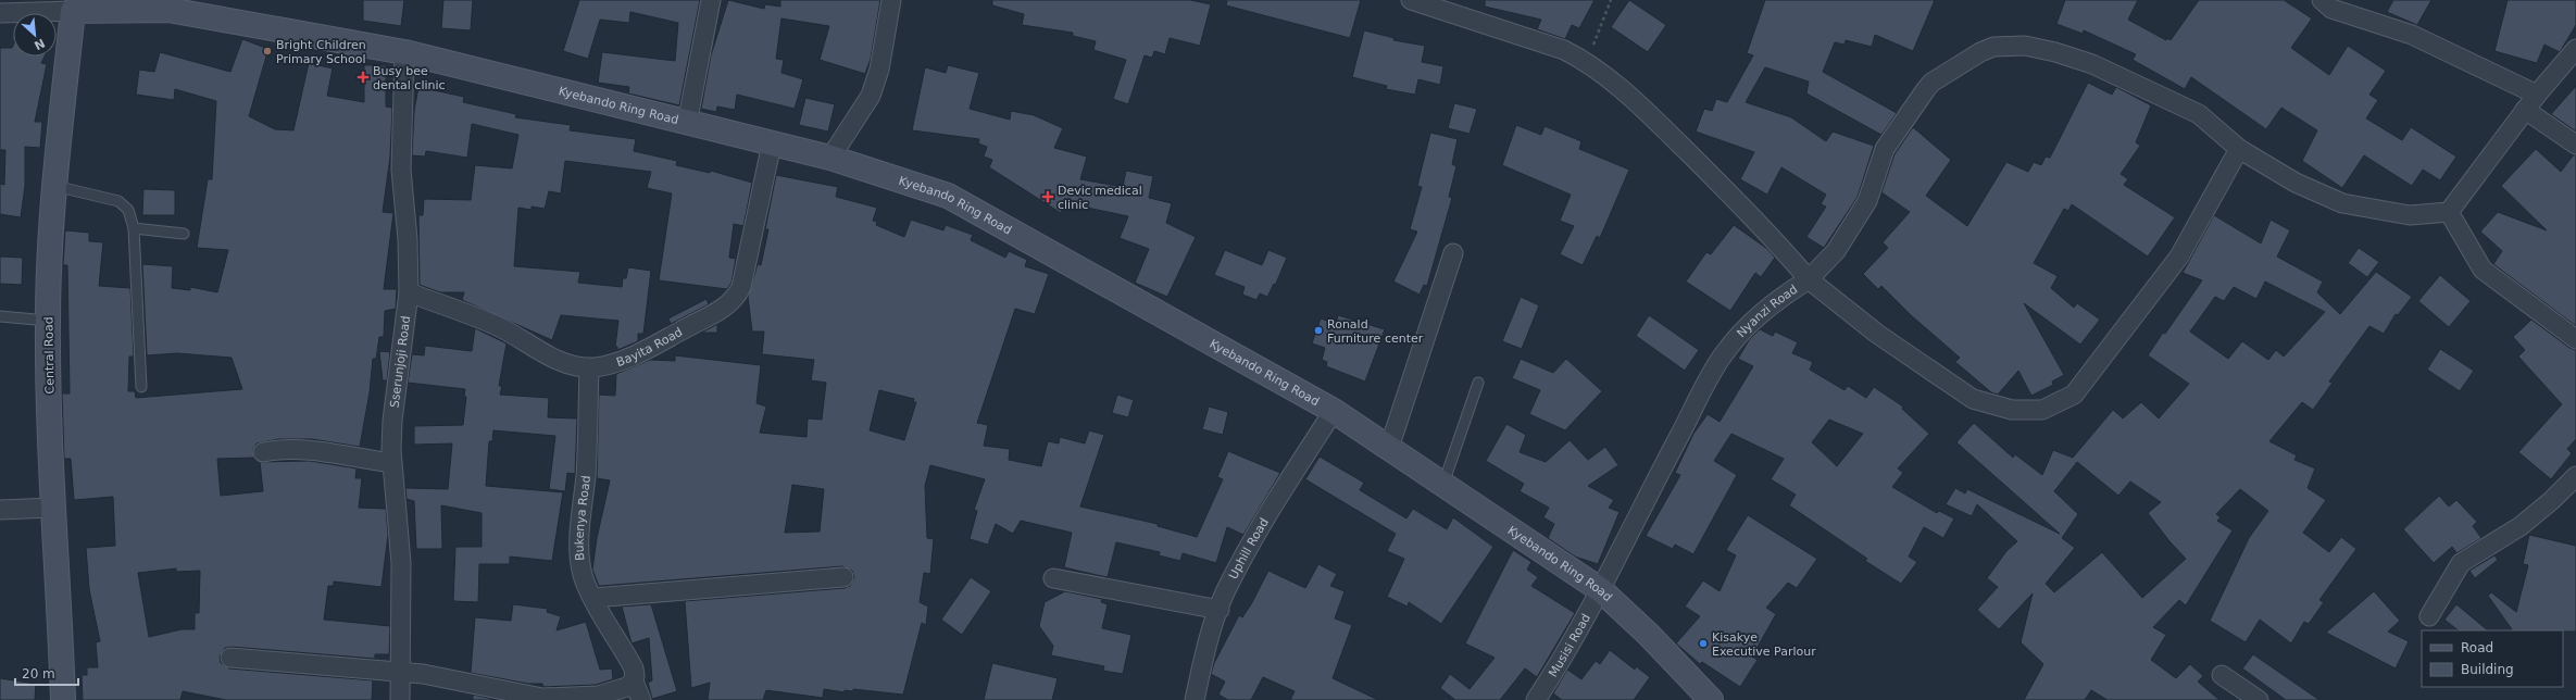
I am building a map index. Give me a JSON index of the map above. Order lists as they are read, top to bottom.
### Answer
{
  "streets": {
    "street": [
      "Kyebando Ring Road",
      "Nyanzi Road",
      "Bayita Road",
      "Central Road",
      "Sserunjoji Road",
      "Bukenya Road",
      "Uphill Road",
      "Musisi Road"
    ]
  },
  "crossings": [
    ["Kyebando Ring Road", "Nyanzi Road"],
    ["Kyebando Ring Road", "Bayita Road"],
    ["Kyebando Ring Road", "Central Road"],
    ["Kyebando Ring Road", "Sserunjoji Road"],
    ["Kyebando Ring Road", "Uphill Road"],
    ["Kyebando Ring Road", "Musisi Road"],
    ["Nyanzi Road", "Musisi Road"],
    ["Bayita Road", "Sserunjoji Road"],
    ["Bayita Road", "Bukenya Road"]
  ],
  "places": {
    "other": ["Bright Children Primary School", "Ronald Furniture center", "Kisakye Executive Parlour"],
    "health": ["Busy bee dental clinic", "Devic medical clinic"]
  },
  "legend": ["Road", "Building"],
  "scale_bar": "20 m",
  "north": "bottom right"
}
